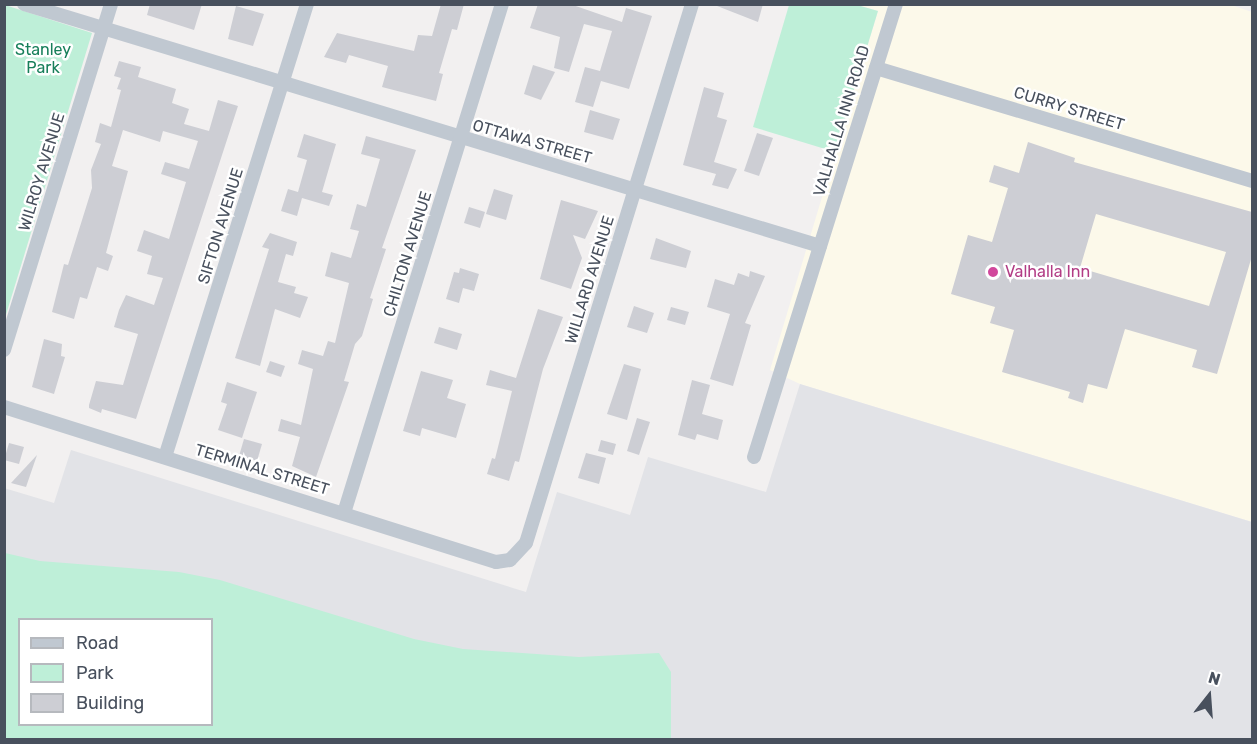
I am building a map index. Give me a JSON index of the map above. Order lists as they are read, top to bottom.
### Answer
{
  "streets": {
    "street": [
      "CURRY STREET",
      "VALHALLA INN ROAD",
      "OTTAWA STREET",
      "WILROY AVENUE",
      "SIFTON AVENUE",
      "CHILTON AVENUE",
      "WILLARD AVENUE",
      "TERMINAL STREET"
    ]
  },
  "crossings": [
    ["CURRY STREET", "VALHALLA INN ROAD"],
    ["VALHALLA INN ROAD", "OTTAWA STREET"],
    ["OTTAWA STREET", "WILROY AVENUE"],
    ["OTTAWA STREET", "SIFTON AVENUE"],
    ["OTTAWA STREET", "CHILTON AVENUE"],
    ["OTTAWA STREET", "WILLARD AVENUE"],
    ["SIFTON AVENUE", "TERMINAL STREET"],
    ["CHILTON AVENUE", "TERMINAL STREET"],
    ["WILLARD AVENUE", "TERMINAL STREET"]
  ],
  "parks": ["Stanley Park"],
  "places": ["Valhalla Inn"],
  "legend": ["Road", "Park", "Building"],
  "north": "top"
}
